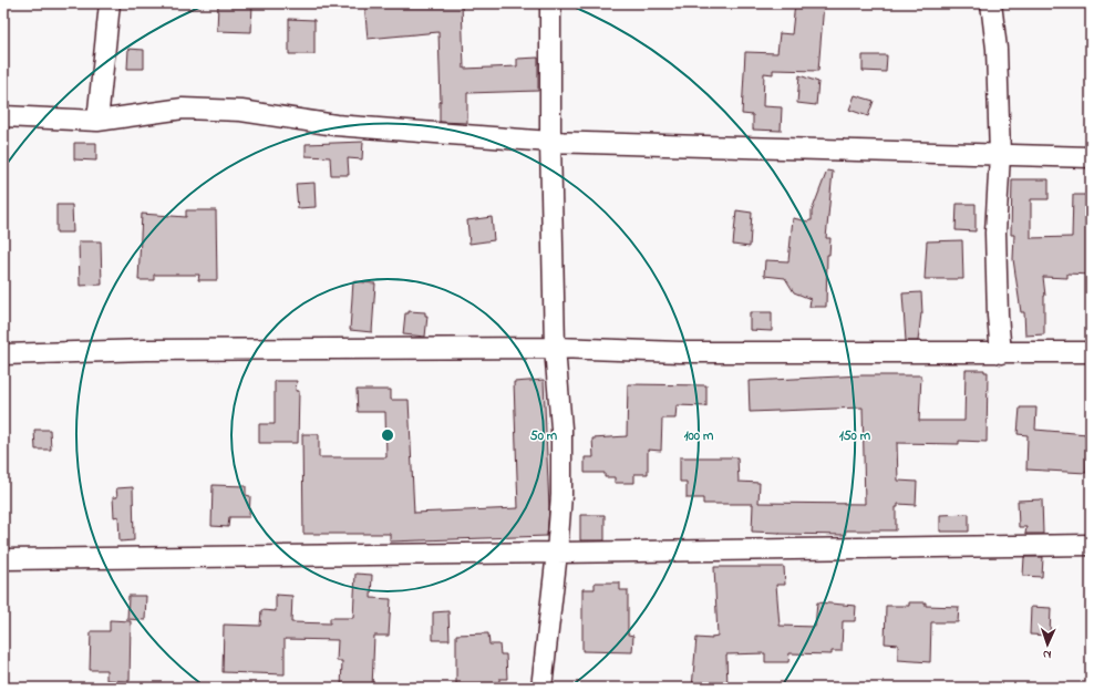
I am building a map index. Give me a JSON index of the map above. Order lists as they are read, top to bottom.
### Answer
{
  "north": "bottom",
  "rings": ["50 m", "100 m", "150 m"]
}
